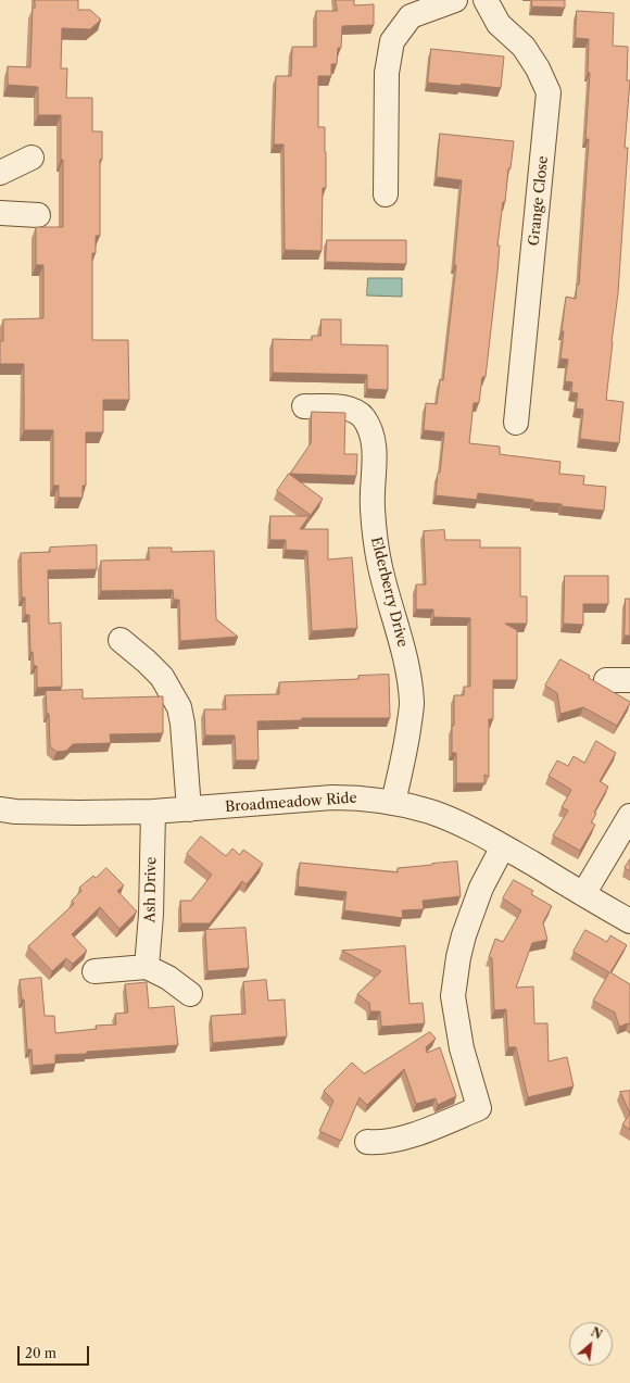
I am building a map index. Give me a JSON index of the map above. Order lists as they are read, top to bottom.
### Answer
{
  "streets": {
    "street": [
      "Grange Close",
      "Elderberry Drive",
      "Broadmeadow Ride",
      "Ash Drive"
    ]
  },
  "crossings": [
    ["Elderberry Drive", "Broadmeadow Ride"],
    ["Broadmeadow Ride", "Ash Drive"]
  ],
  "scale_bar": "20 m",
  "north": "top right"
}
